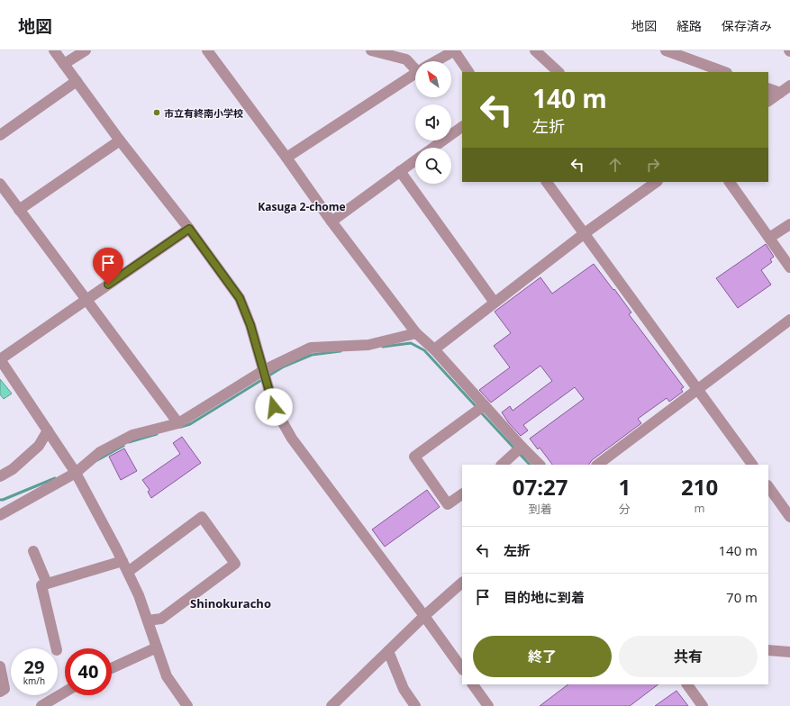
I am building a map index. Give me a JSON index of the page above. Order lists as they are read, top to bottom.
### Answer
{
  "districts": ["Kasuga 2-chome", "Shinokuracho"],
  "places": ["市立有終南小学校"],
  "north": "top left",
  "page": {
    "header": "地図",
    "nav": ["地図", "経路", "保存済み"],
    "turn": ["140 m", "左折"],
    "eta": [
      "07:27",
      "到着",
      "1",
      "分",
      "210",
      "m"
    ],
    "list": [
      {
        "name": "左折",
        "value": "140 m"
      },
      {
        "name": "目的地に到着",
        "value": "70 m"
      }
    ],
    "buttons": ["終了", "共有"],
    "speed": "29 km/h",
    "limit": "40"
  }
}
